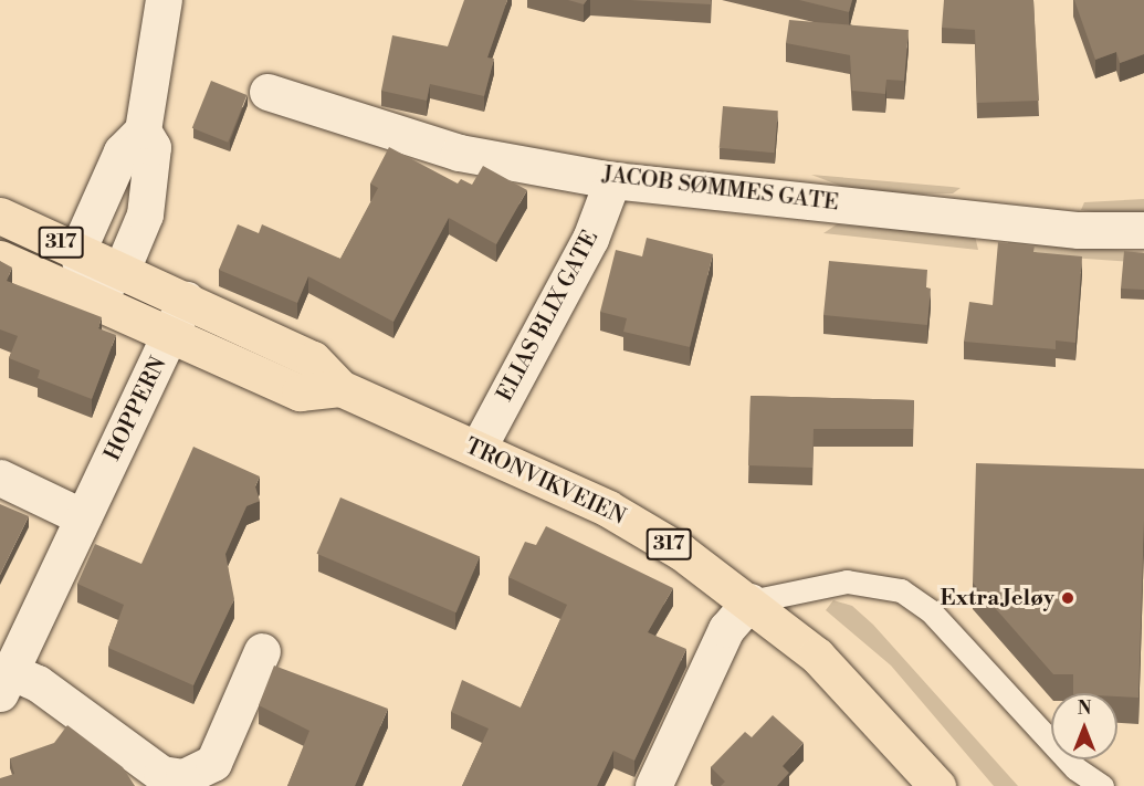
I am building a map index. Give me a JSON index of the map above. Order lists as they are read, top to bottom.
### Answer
{
  "streets": {
    "main road": ["317", "TRONVIKVEIEN"],
    "street": ["JACOB SØMMES GATE", "ELIAS BLIX GATE", "HOPPERN"]
  },
  "crossings": [
    ["JACOB SØMMES GATE", "ELIAS BLIX GATE"],
    ["317", "HOPPERN"],
    ["317", "TRONVIKVEIEN"],
    ["ELIAS BLIX GATE", "TRONVIKVEIEN"],
    ["HOPPERN", "TRONVIKVEIEN"]
  ],
  "places": ["Extra Jeløy"],
  "north": "top"
}
